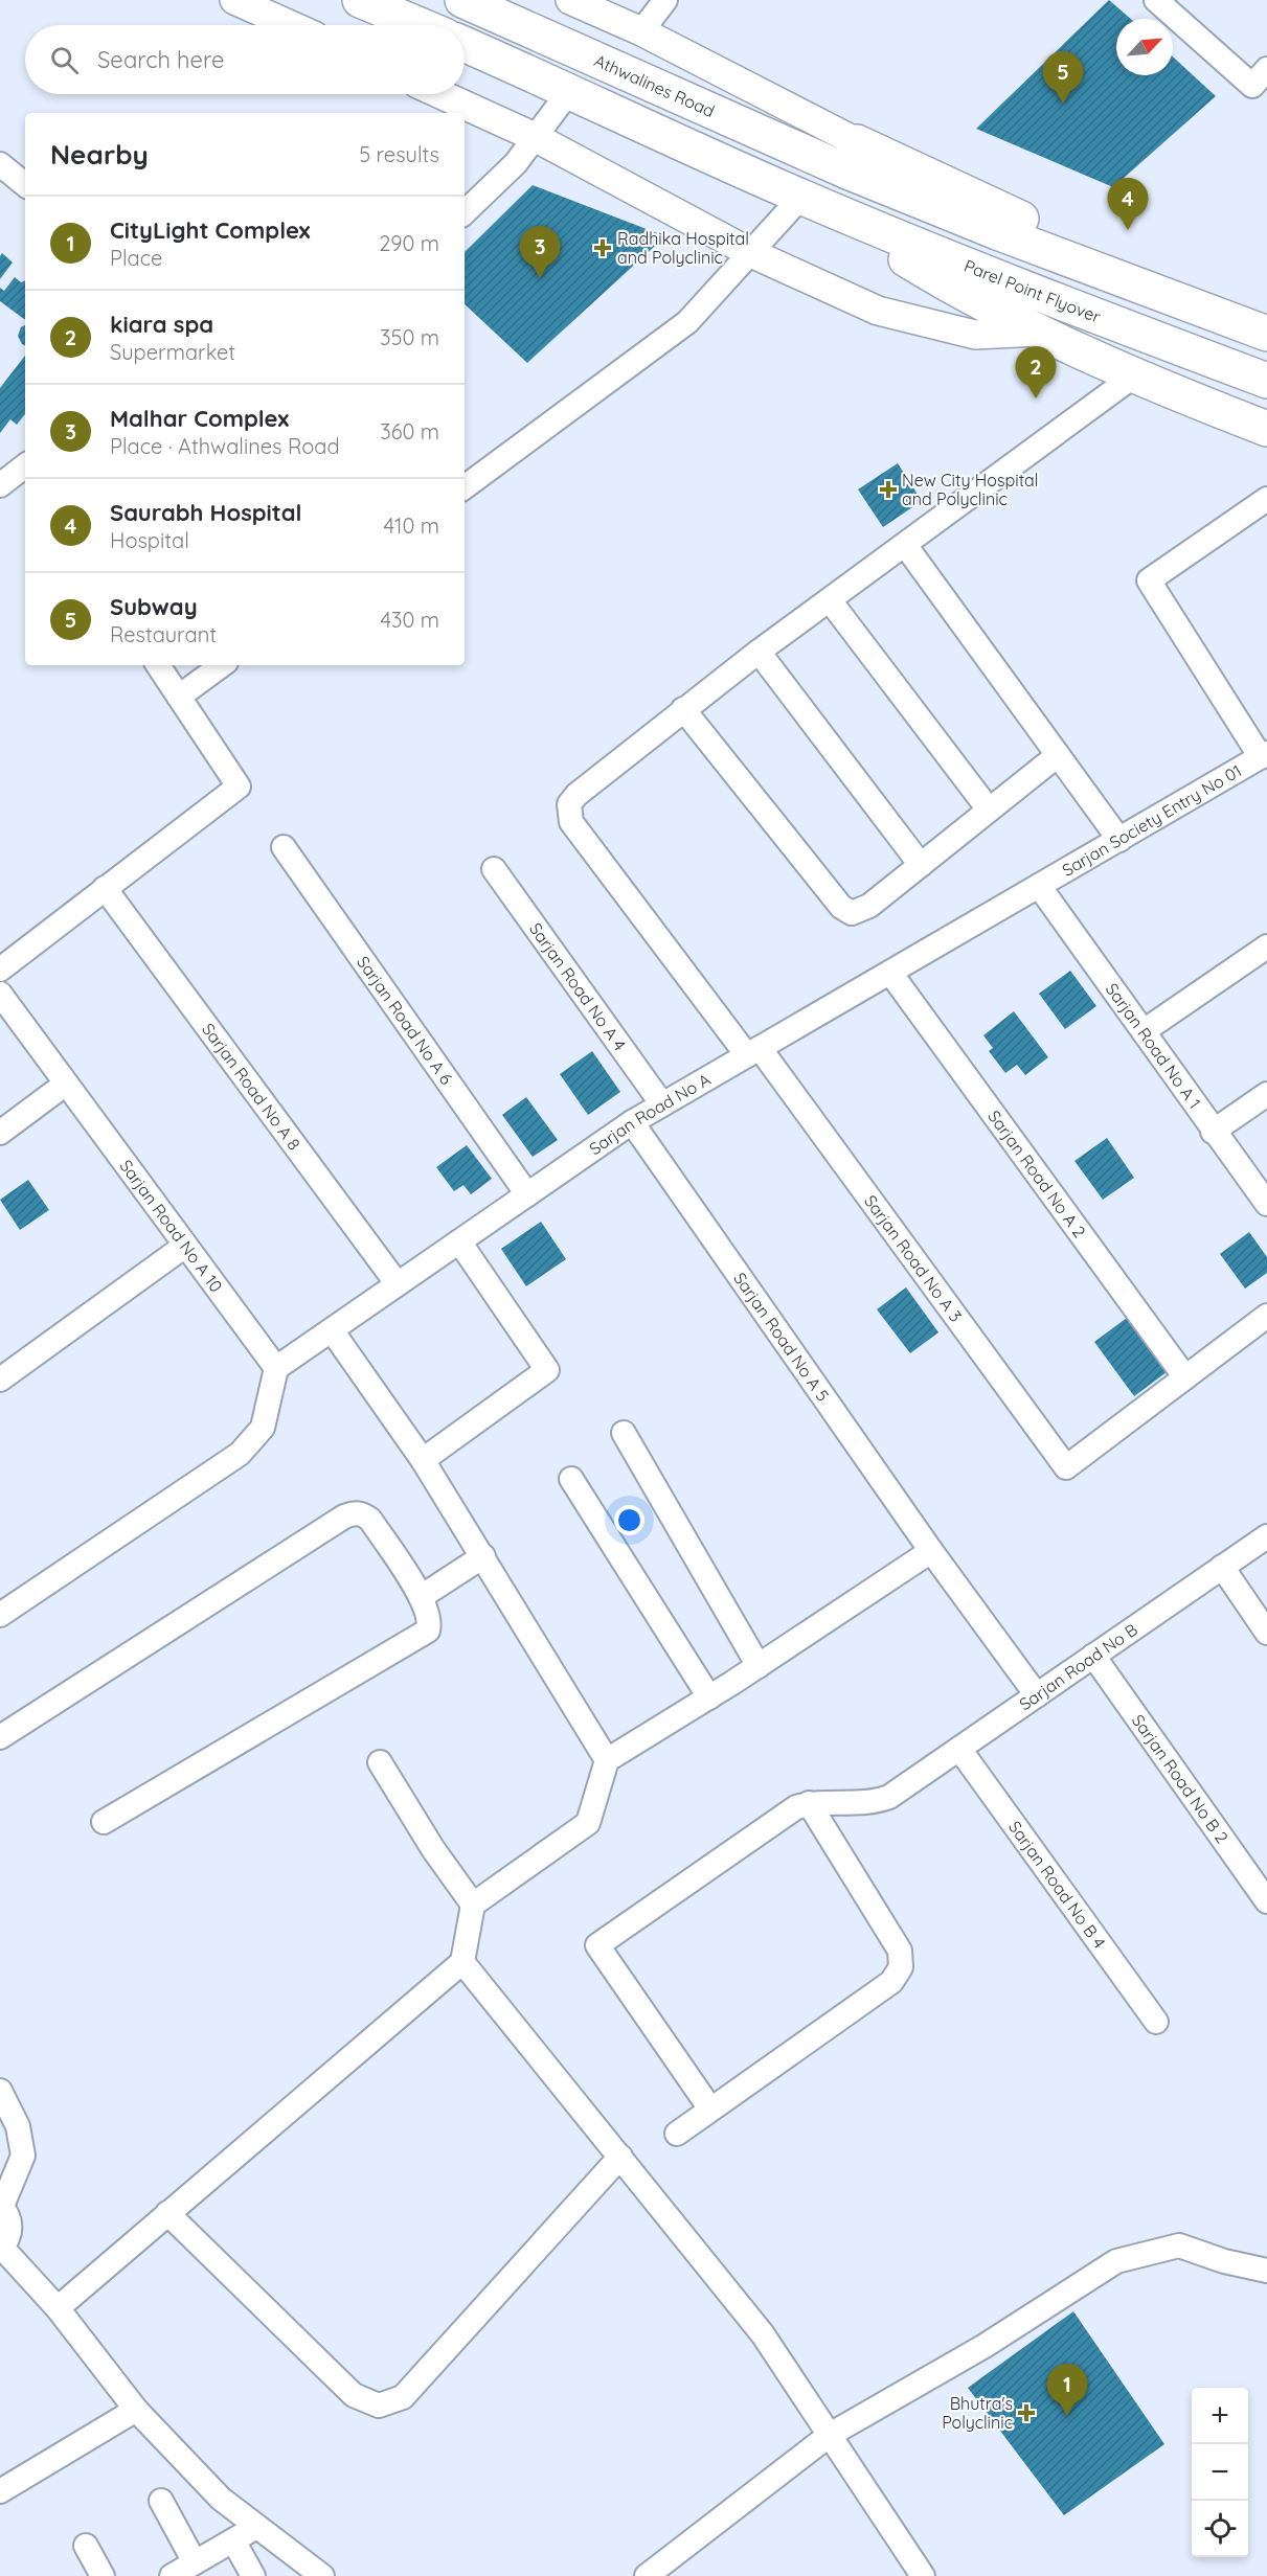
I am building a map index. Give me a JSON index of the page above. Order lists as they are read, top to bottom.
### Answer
{
  "streets": {
    "main road": ["Athwalines Road", "Parel Point Flyover"],
    "street": [
      "Sarjan Society Entry No 01",
      "Sarjan Road No A 4",
      "Sarjan Road No A 6",
      "Sarjan Road No A 1",
      "Sarjan Road No A 8",
      "Sarjan Road No A",
      "Sarjan Road No A 2",
      "Sarjan Road No A 10",
      "Sarjan Road No A 3",
      "Sarjan Road No A 5",
      "Sarjan Road No B",
      "Sarjan Road No B 2",
      "Sarjan Road No B 4"
    ]
  },
  "crossings": [
    ["Sarjan Society Entry No 01", "Sarjan Road No A 1"],
    ["Sarjan Society Entry No 01", "Sarjan Road No A"],
    ["Sarjan Road No A 4", "Sarjan Road No A"],
    ["Sarjan Road No A 6", "Sarjan Road No A"],
    ["Sarjan Road No A 1", "Sarjan Road No A"],
    ["Sarjan Road No A 8", "Sarjan Road No A"],
    ["Sarjan Road No A", "Sarjan Road No A 2"],
    ["Sarjan Road No A", "Sarjan Road No A 10"],
    ["Sarjan Road No A", "Sarjan Road No A 3"],
    ["Sarjan Road No A", "Sarjan Road No A 5"],
    ["Sarjan Road No A 2", "Sarjan Road No A 3"],
    ["Sarjan Road No A 5", "Sarjan Road No B"],
    ["Sarjan Road No B", "Sarjan Road No B 2"],
    ["Sarjan Road No B", "Sarjan Road No B 4"]
  ],
  "places": {
    "health": ["Radhika Hospital and Polyclinic", "New City Hospital and Polyclinic", "Bhutra's Polyclinic"]
  },
  "north": "top right",
  "page": {
    "search": "Search here",
    "pins": [
      "5",
      "4",
      "3",
      "2",
      "1"
    ],
    "heading": ["Nearby", "5 results"],
    "list": [
      {
        "mark": "1",
        "name": "CityLight Complex",
        "note": "Place",
        "value": "290 m"
      },
      {
        "mark": "2",
        "name": "kiara spa",
        "note": "Supermarket",
        "value": "350 m"
      },
      {
        "mark": "3",
        "name": "Malhar Complex",
        "note": "Place · Athwalines Road",
        "value": "360 m"
      },
      {
        "mark": "4",
        "name": "Saurabh Hospital",
        "note": "Hospital",
        "value": "410 m"
      },
      {
        "mark": "5",
        "name": "Subway",
        "note": "Restaurant",
        "value": "430 m"
      }
    ],
    "map_buttons": ["+", "−"]
  }
}
